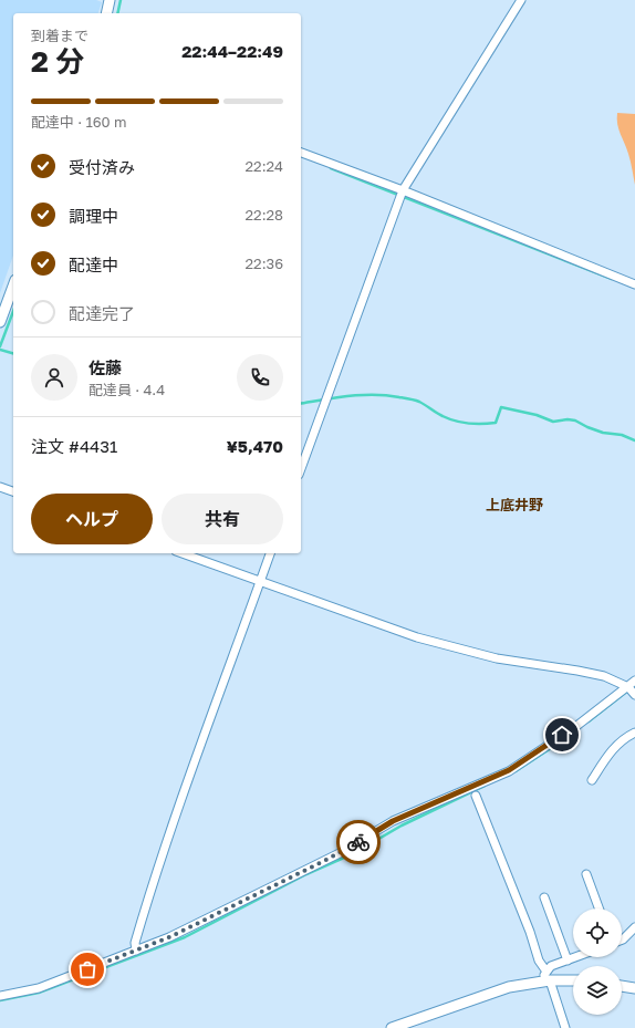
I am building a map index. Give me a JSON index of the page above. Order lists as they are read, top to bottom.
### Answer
{
  "districts": ["上底井野"],
  "page": {
    "heading": ["2 分", "到着まで", "22:44–22:49"],
    "panel": [
      "佐藤",
      "配達員 · 4.4",
      "注文 #4431",
      "¥5,470"
    ],
    "bar": "配達中 · 160 m",
    "list": [
      ["受付済み", "22:24"],
      ["調理中", "22:28"],
      ["配達中", "22:36"],
      "配達完了"
    ],
    "buttons": ["ヘルプ", "共有"]
  }
}
